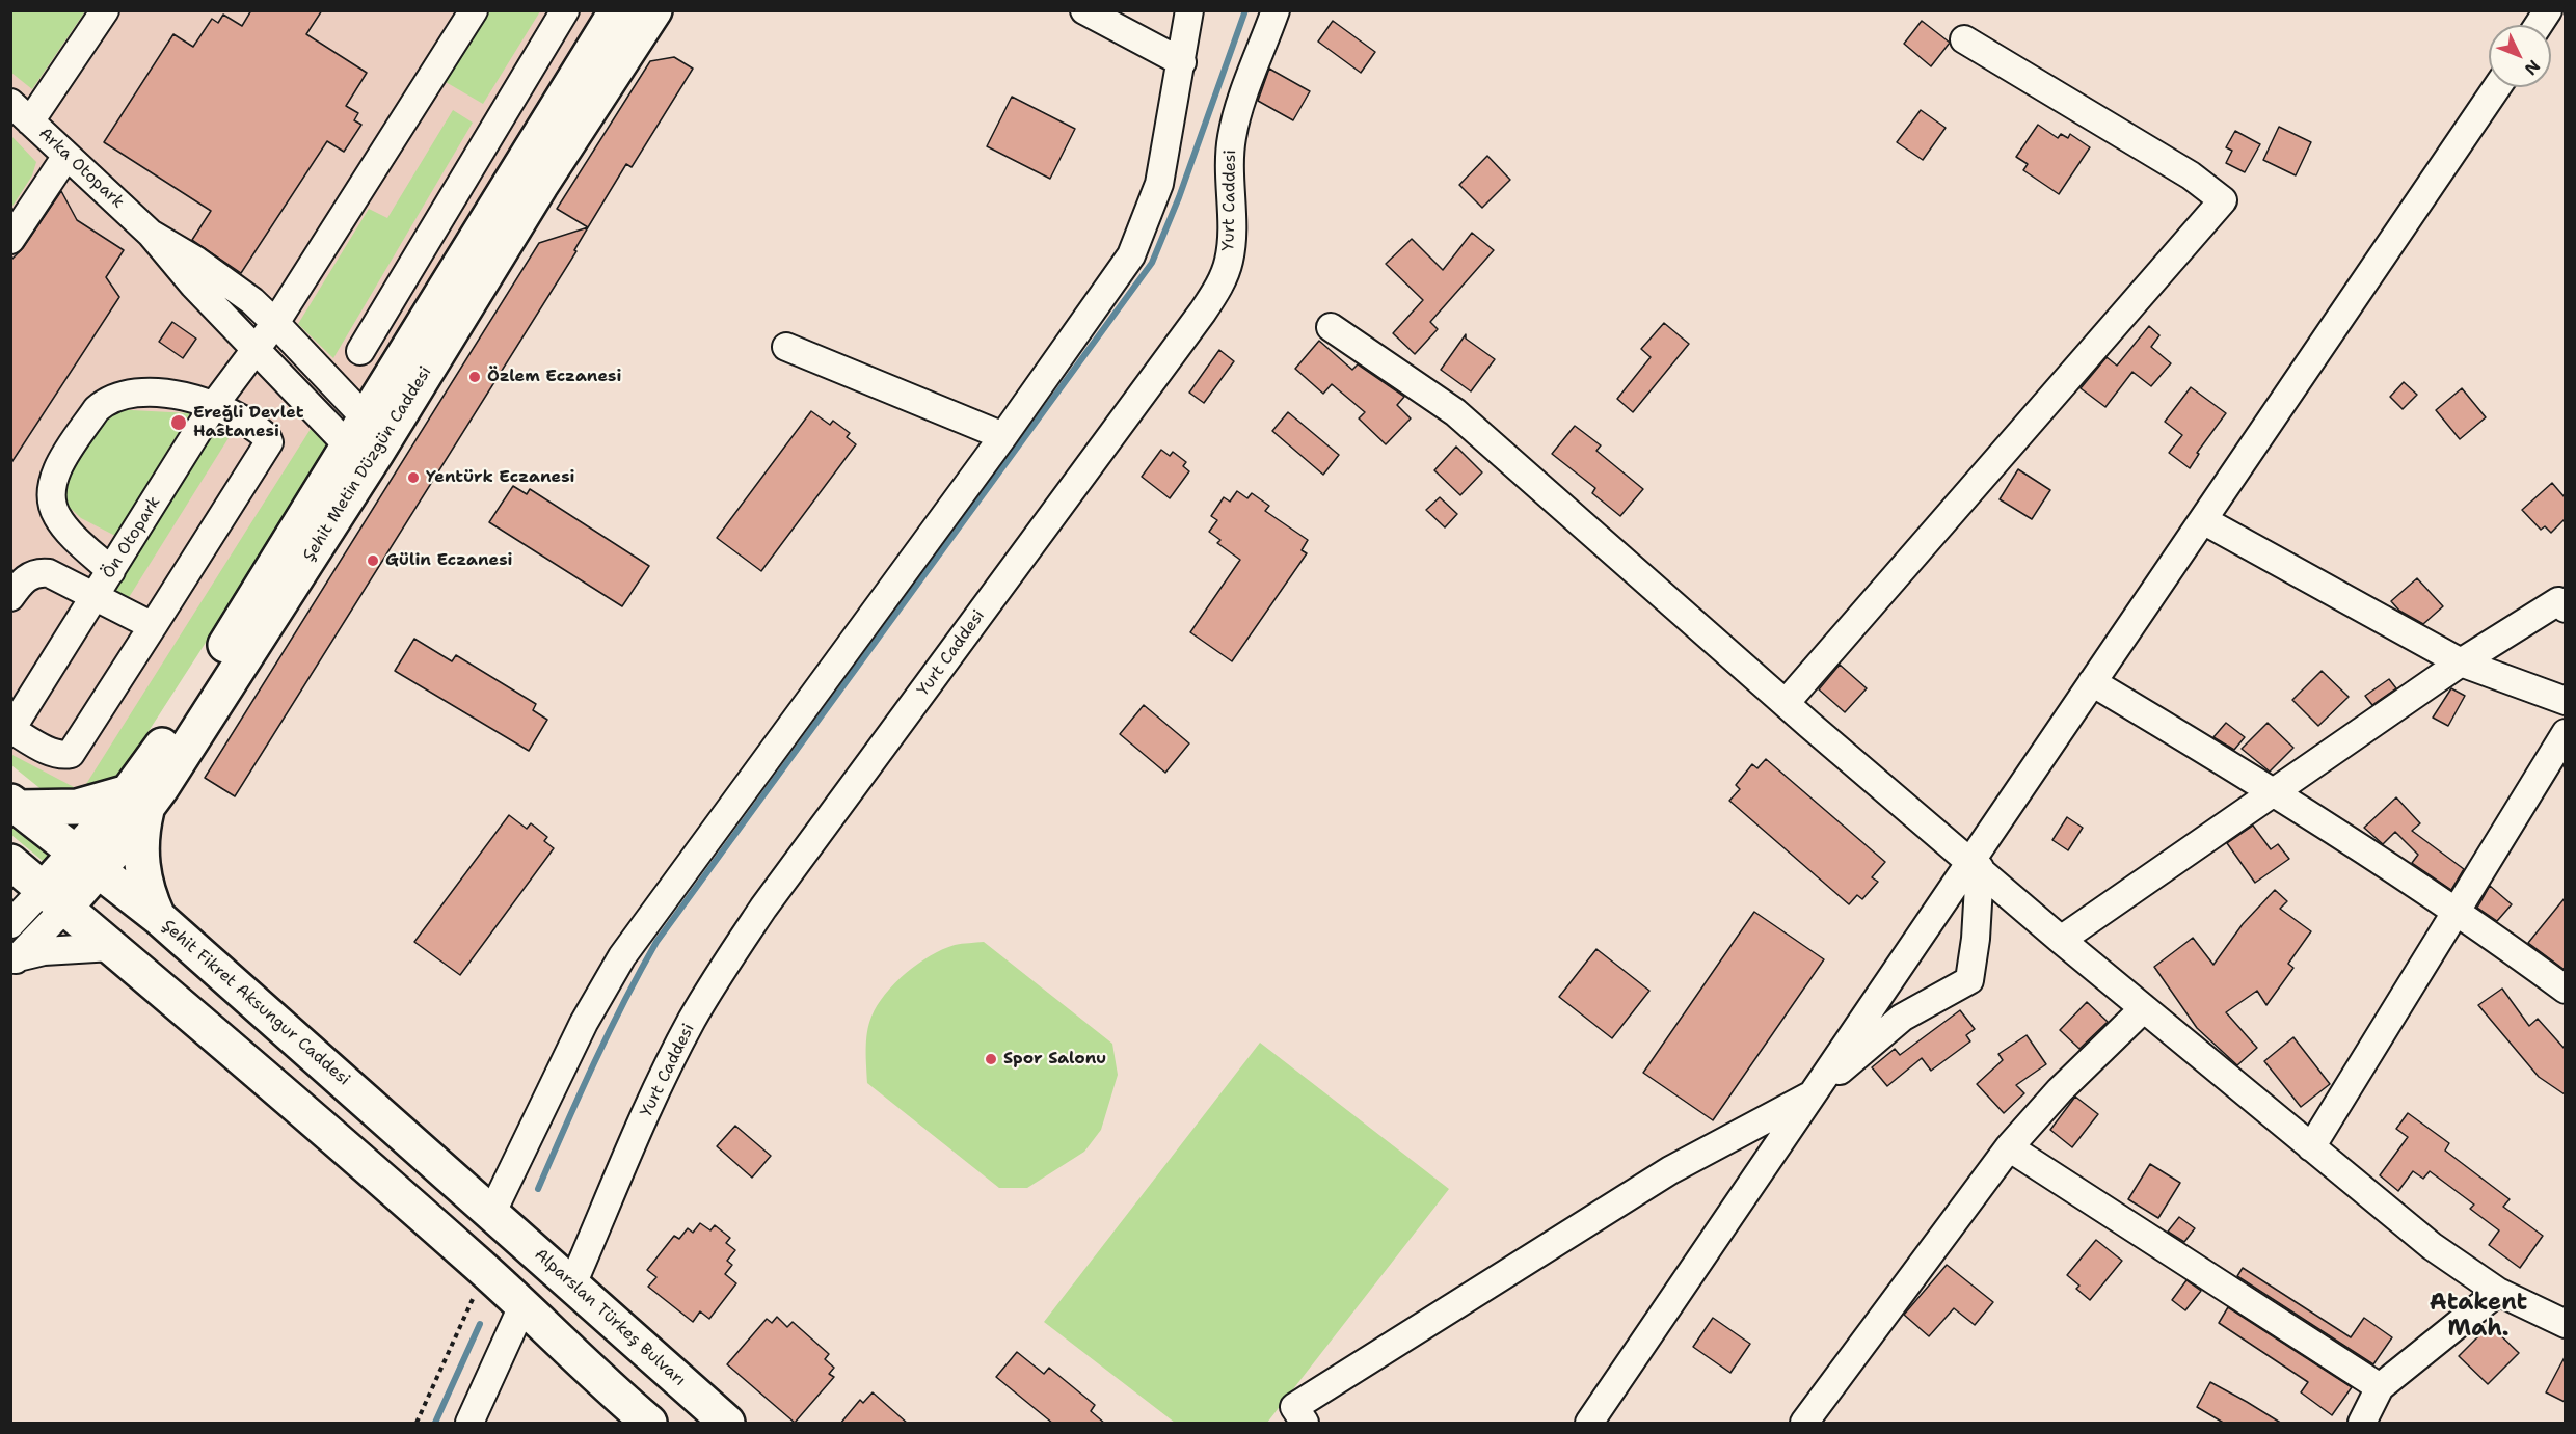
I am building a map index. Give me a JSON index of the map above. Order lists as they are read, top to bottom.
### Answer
{
  "streets": {
    "main road": ["Şehit Metin Düzgün Caddesi", "Şehit Fikret Aksungur Caddesi", "Alparslan Türkeş Bulvarı"],
    "street": ["Arka Otopark", "Yurt Caddesi", "Ön Otopark"]
  },
  "crossings": [
    ["Yurt Caddesi", "Alparslan Türkeş Bulvarı"],
    ["Şehit Metin Düzgün Caddesi", "Şehit Fikret Aksungur Caddesi"],
    ["Şehit Fikret Aksungur Caddesi", "Alparslan Türkeş Bulvarı"]
  ],
  "districts": ["Atakent Mah."],
  "places": [
    "Özlem Eczanesi",
    "Ereğli Devlet Hastanesi",
    "Yentürk Eczanesi",
    "Gülin Eczanesi",
    "Spor Salonu"
  ],
  "north": "bottom right"
}
